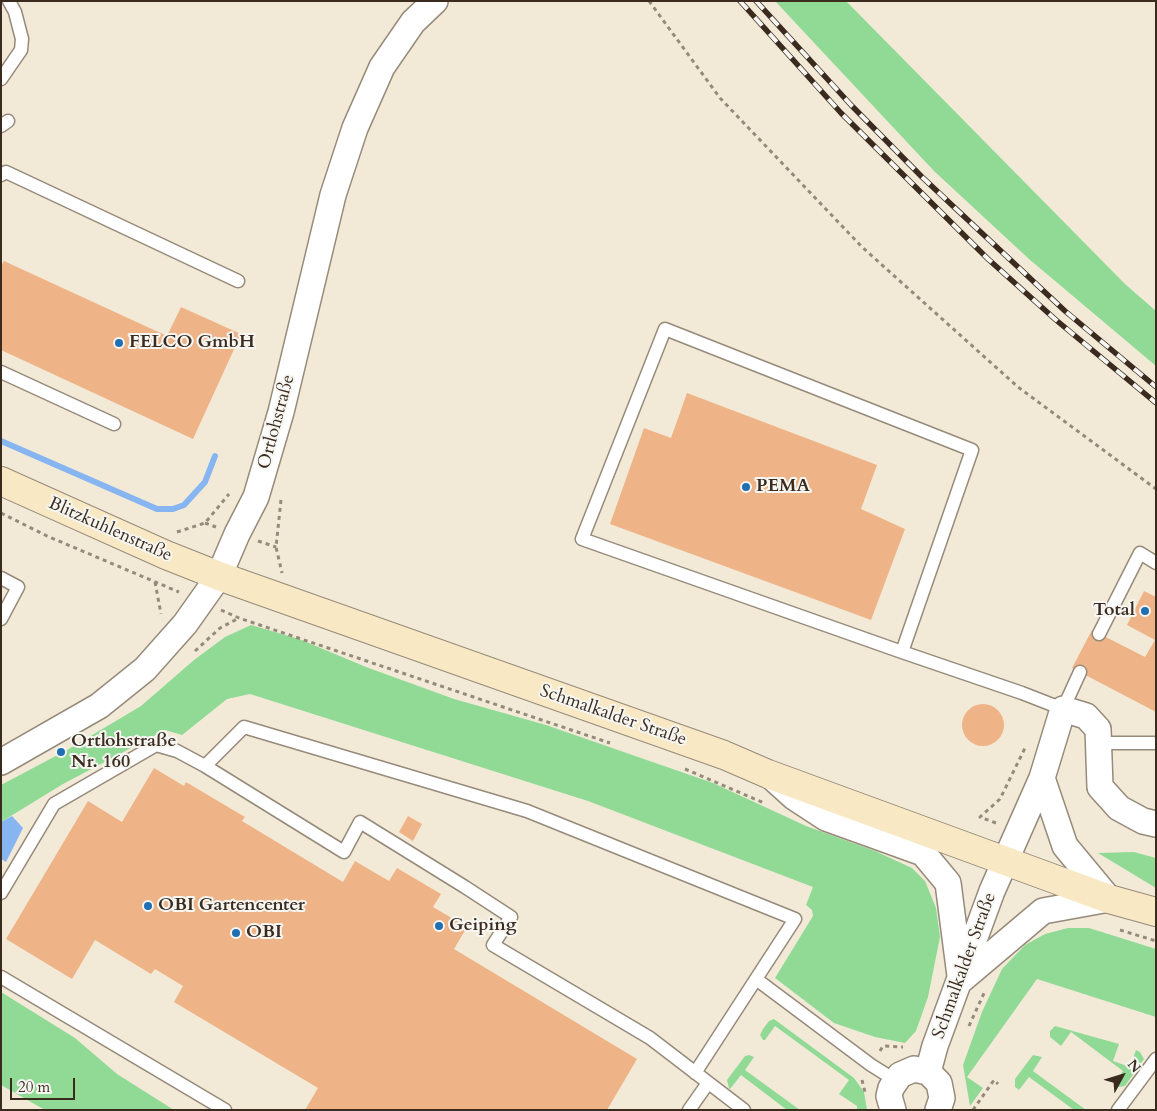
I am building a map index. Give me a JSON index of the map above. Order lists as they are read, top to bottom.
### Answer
{
  "streets": {
    "main road": ["Blitzkuhlenstraße", "Schmalkalder Straße"],
    "street": ["Ortlohstraße"]
  },
  "crossings": [
    ["Ortlohstraße", "Blitzkuhlenstraße"],
    ["Ortlohstraße", "Schmalkalder Straße"],
    ["Blitzkuhlenstraße", "Schmalkalder Straße"]
  ],
  "places": [
    "FELCO GmbH",
    "PEMA",
    "Total",
    "Ortlohstraße Nr. 160",
    "OBI Gartencenter",
    "Geiping",
    "OBI"
  ],
  "scale_bar": "20 m",
  "north": "top right"
}
